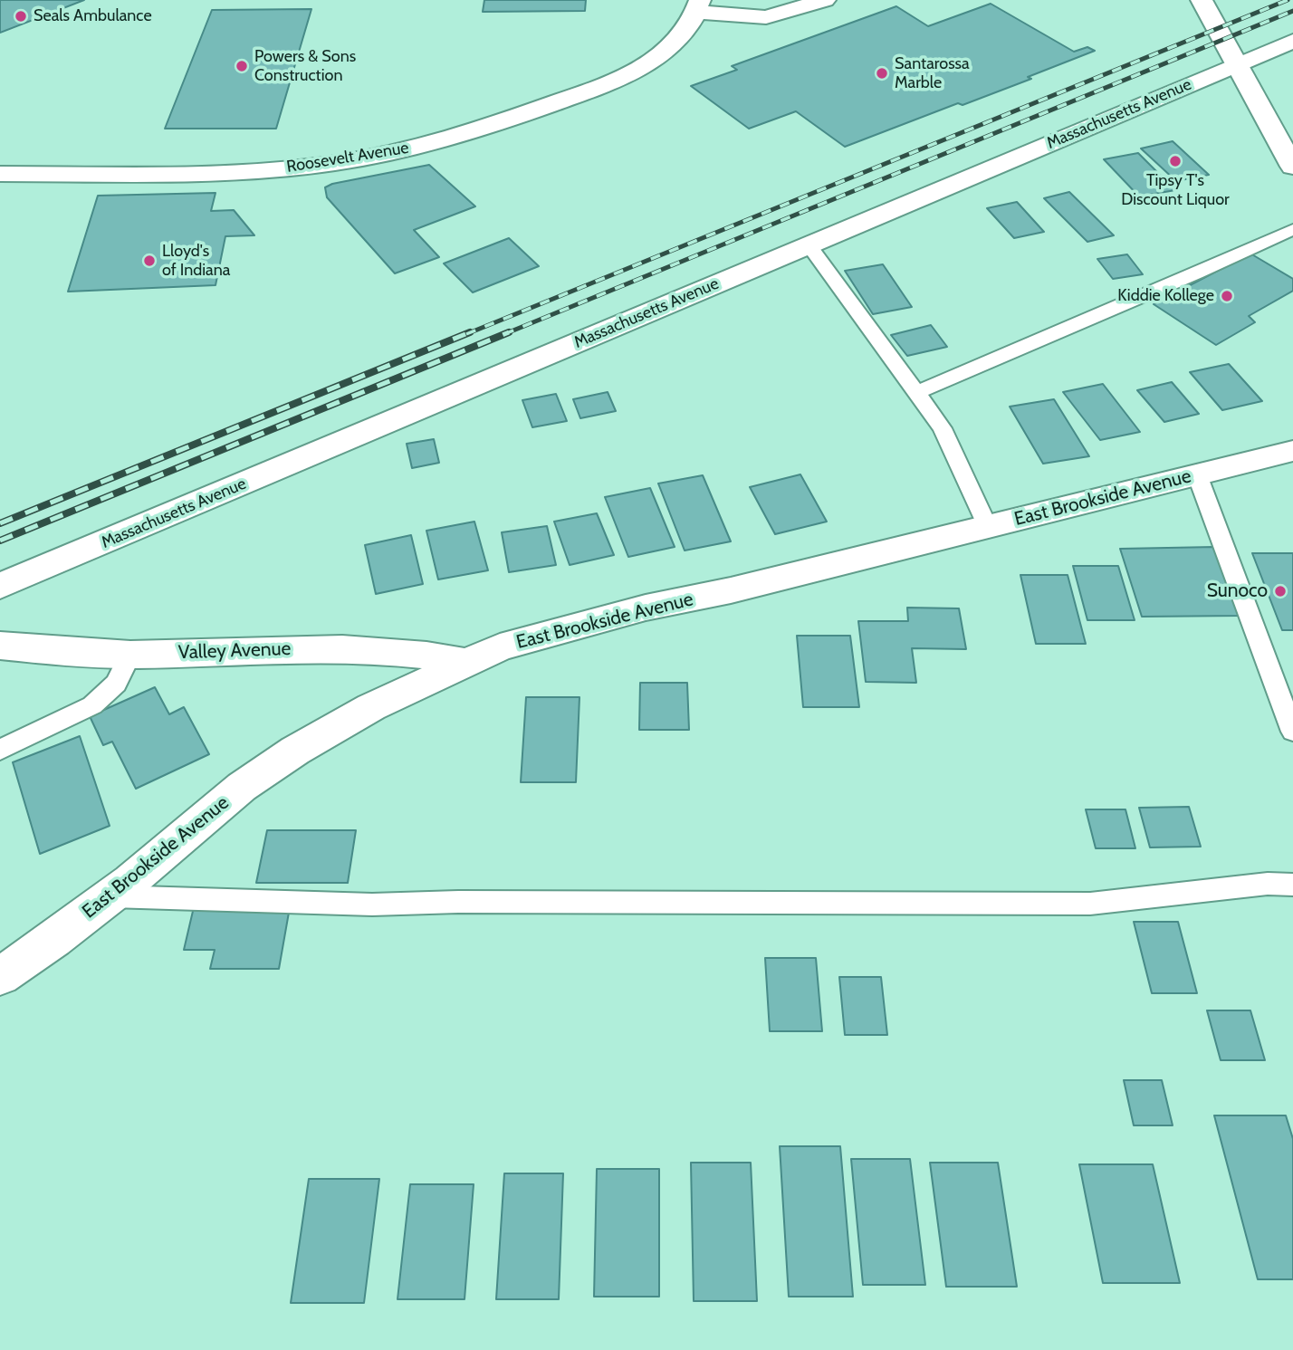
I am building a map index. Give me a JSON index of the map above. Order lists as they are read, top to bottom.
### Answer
{
  "streets": {
    "street": [
      "Massachusetts Avenue",
      "Roosevelt Avenue",
      "East Brookside Avenue",
      "Valley Avenue"
    ]
  },
  "crossings": [
    ["East Brookside Avenue", "Valley Avenue"]
  ],
  "places": [
    "Seals Ambulance",
    "Powers & Sons Construction",
    "Santarossa Marble",
    "Tipsy T's Discount Liquor",
    "Lloyd's of Indiana",
    "Kiddie Kollege",
    "Sunoco"
  ]
}
